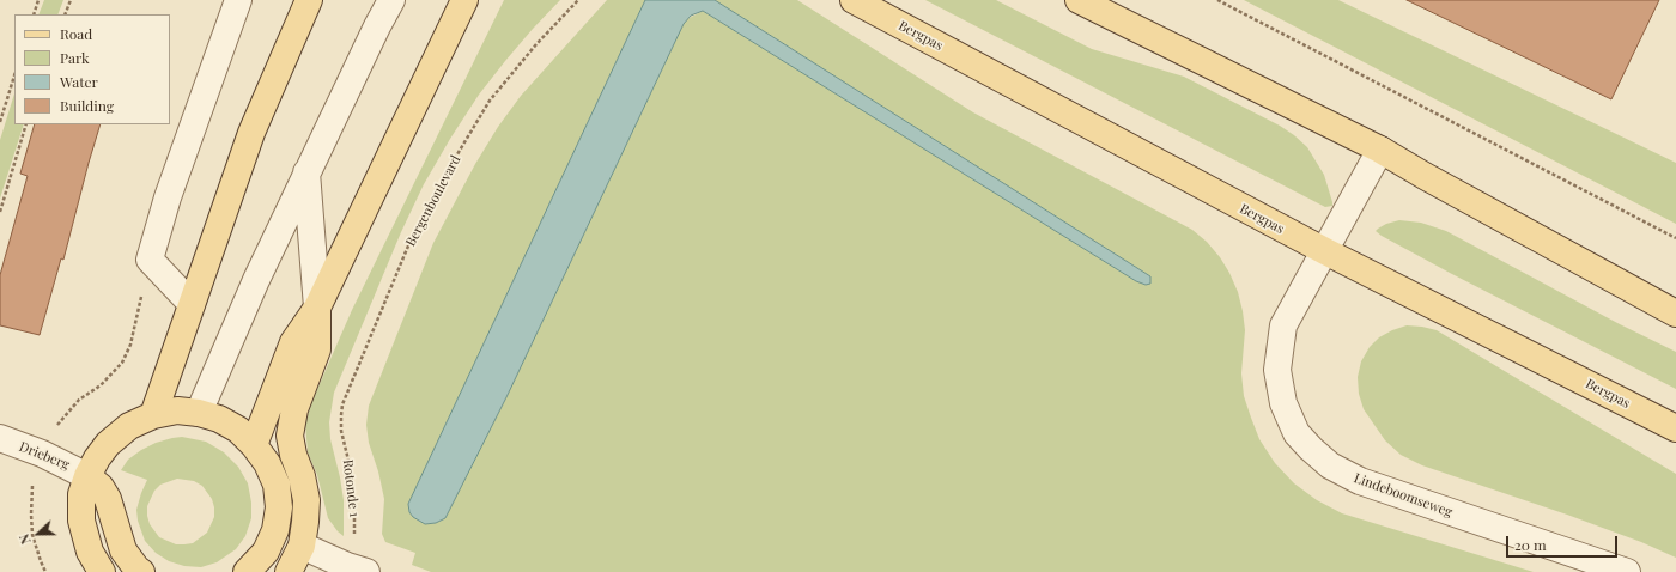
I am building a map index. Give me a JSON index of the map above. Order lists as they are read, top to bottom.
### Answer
{
  "streets": {
    "main road": ["Bergpas"],
    "street": ["Drieberg", "Lindeboomseweg"],
    "path": ["Bergenboulevard", "Rotonde 1"]
  },
  "crossings": [
    ["Bergpas", "Lindeboomseweg"],
    ["Bergenboulevard", "Rotonde 1"]
  ],
  "legend": [
    "Road",
    "Park",
    "Water",
    "Building"
  ],
  "scale_bar": "20 m",
  "north": "left"
}
